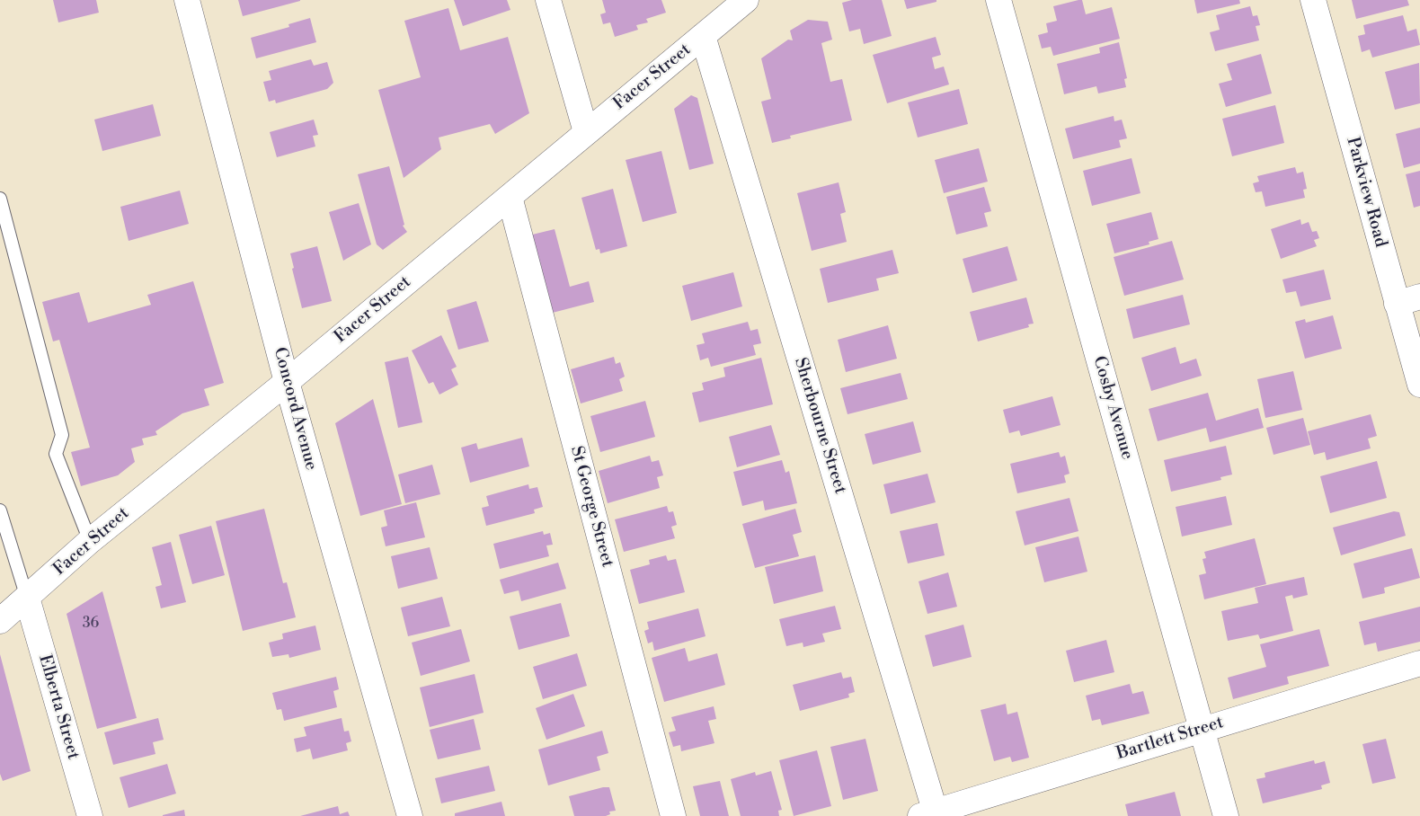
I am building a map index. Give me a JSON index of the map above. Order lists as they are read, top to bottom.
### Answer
{
  "streets": {
    "street": [
      "Facer Street",
      "Parkview Road",
      "Cosby Avenue",
      "Concord Avenue",
      "Sherbourne Street",
      "St George Street",
      "Elberta Street",
      "Bartlett Street"
    ]
  },
  "crossings": [
    ["Facer Street", "Concord Avenue"],
    ["Facer Street", "Sherbourne Street"],
    ["Facer Street", "St George Street"],
    ["Facer Street", "Elberta Street"],
    ["Cosby Avenue", "Bartlett Street"],
    ["Sherbourne Street", "Bartlett Street"]
  ],
  "house_numbers": ["36"]
}
